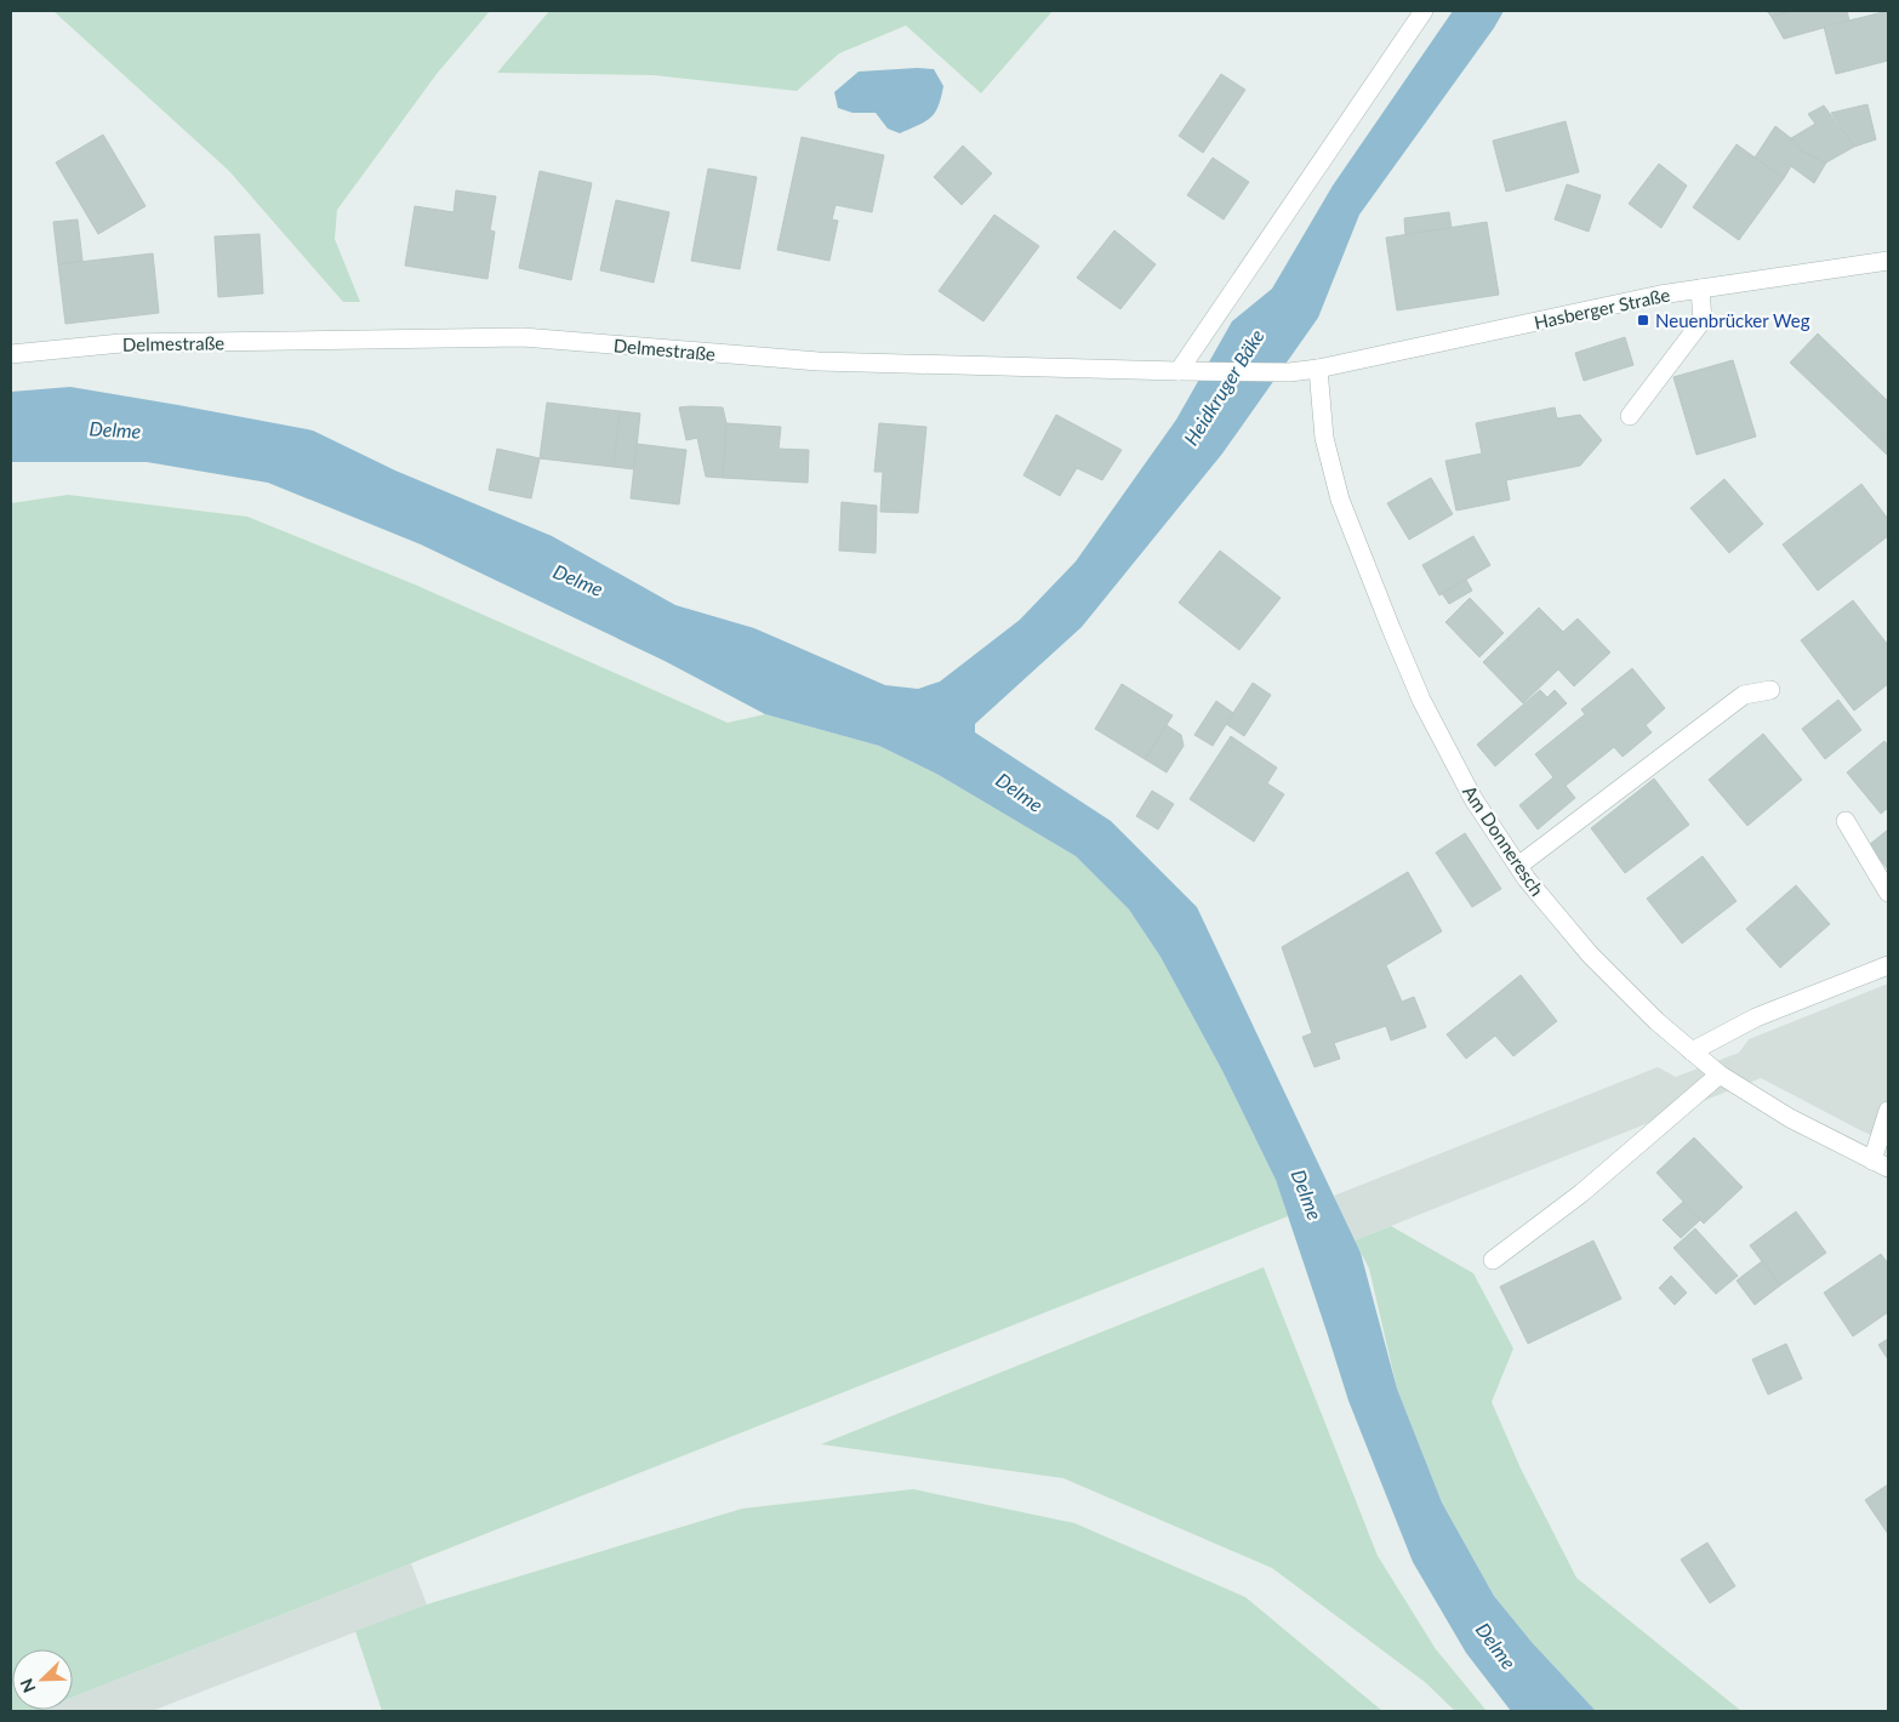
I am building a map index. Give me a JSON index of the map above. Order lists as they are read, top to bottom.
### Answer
{
  "streets": {
    "street": ["Hasberger Straße", "Delmestraße", "Am Donneresch"]
  },
  "crossings": [
    ["Hasberger Straße", "Delmestraße"],
    ["Hasberger Straße", "Am Donneresch"],
    ["Delmestraße", "Am Donneresch"]
  ],
  "water": ["Heidkruger Bäke", "Delme"],
  "places": {
    "transit": ["Neuenbrücker Weg"]
  },
  "north": "bottom left"
}
